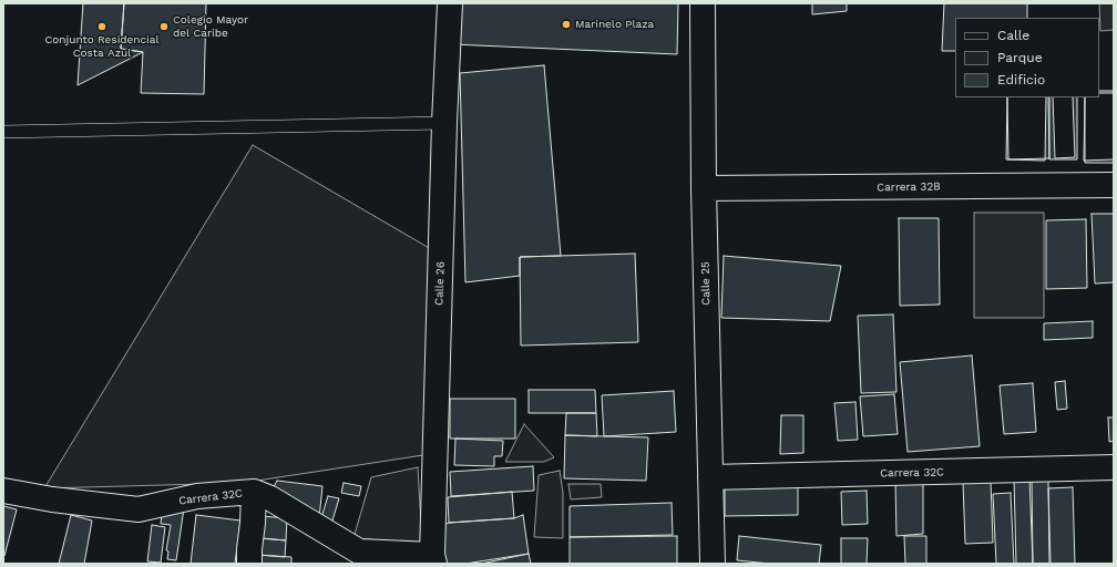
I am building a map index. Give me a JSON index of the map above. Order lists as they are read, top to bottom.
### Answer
{
  "streets": {
    "street": [
      "Carrera 32B",
      "Calle 26",
      "Calle 25",
      "Carrera 32C"
    ]
  },
  "crossings": [
    ["Carrera 32B", "Calle 25"],
    ["Calle 26", "Carrera 32C"],
    ["Calle 25", "Carrera 32C"]
  ],
  "places": ["Marinelo Plaza", "Conjunto Residencial Costa Azul", "Colegio Mayor del Caribe"],
  "legend": ["Calle", "Parque", "Edificio"]
}
